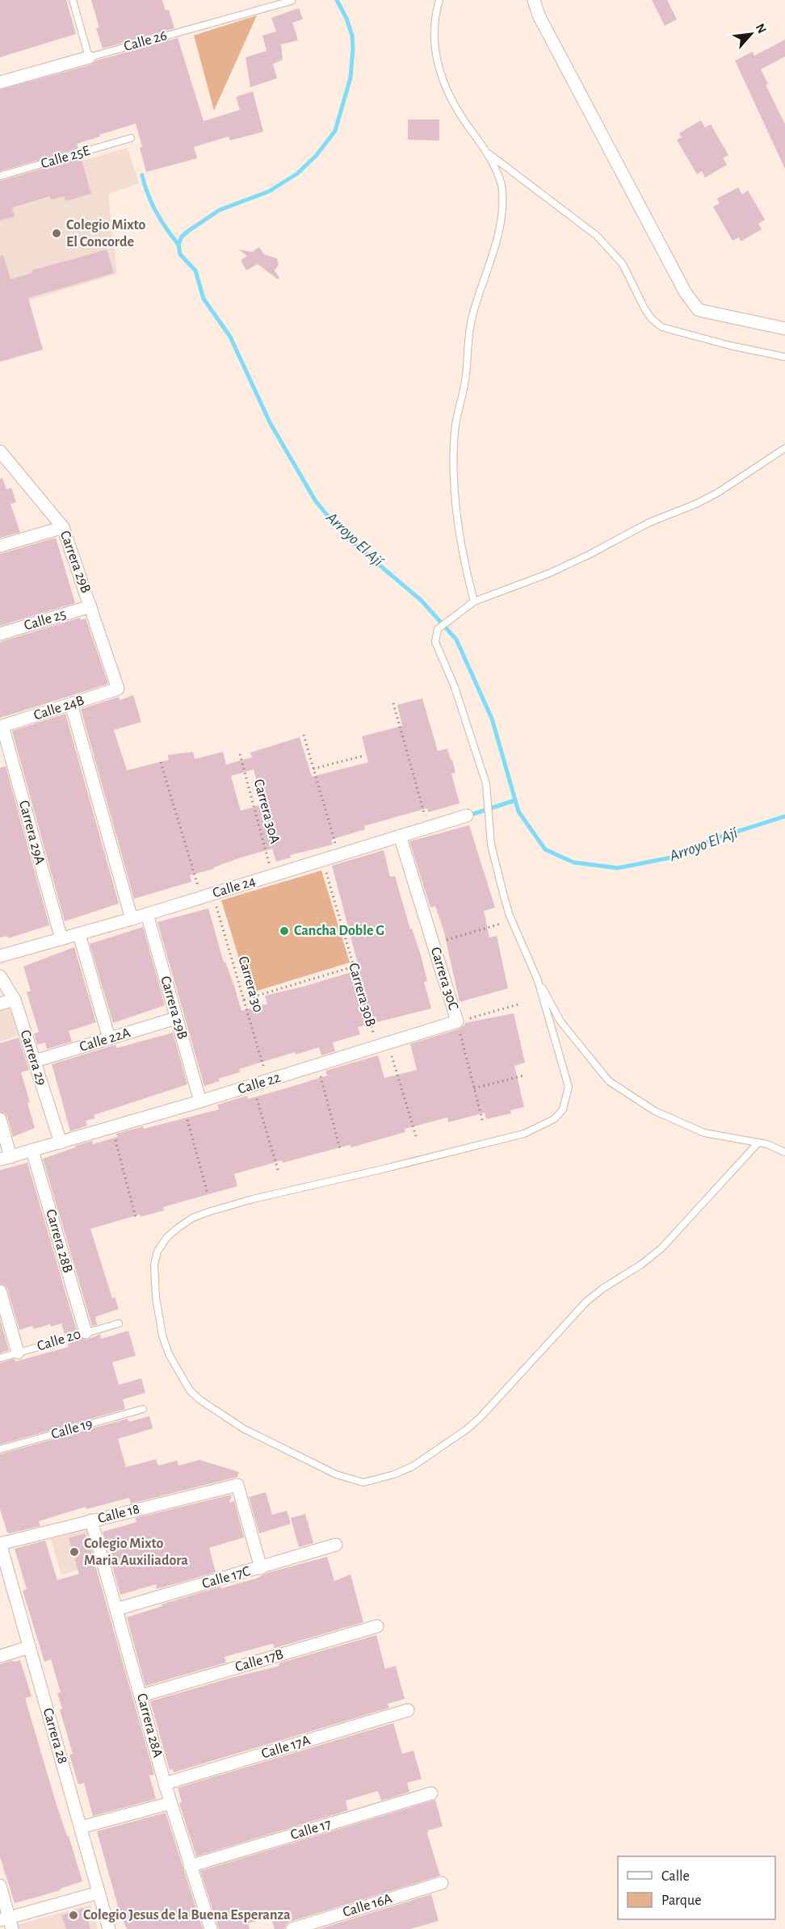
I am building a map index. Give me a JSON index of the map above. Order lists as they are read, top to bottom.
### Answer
{
  "streets": {
    "street": [
      "Calle 26",
      "Carrera 29B",
      "Calle 25",
      "Calle 24B",
      "Carrera 29A",
      "Calle 24",
      "Carrera 30C",
      "Calle 22A",
      "Carrera 29",
      "Calle 22",
      "Carrera 28B",
      "Calle 18",
      "Calle 17C",
      "Calle 17B",
      "Carrera 28A",
      "Carrera 28",
      "Calle 17A",
      "Calle 17",
      "Calle 16A"
    ],
    "lane": ["Calle 25E", "Calle 20", "Calle 19"],
    "path": ["Carrera 30A", "Carrera 30", "Carrera 30B"]
  },
  "crossings": [
    ["Carrera 29B", "Calle 25"],
    ["Carrera 29B", "Calle 24B"],
    ["Carrera 29B", "Calle 24"],
    ["Carrera 29B", "Calle 22A"],
    ["Carrera 29B", "Calle 22"],
    ["Calle 24B", "Carrera 29A"],
    ["Carrera 30A", "Calle 24"],
    ["Carrera 29A", "Calle 24"],
    ["Calle 24", "Carrera 30C"],
    ["Calle 24", "Carrera 30"],
    ["Calle 24", "Carrera 30B"],
    ["Carrera 30C", "Calle 22"],
    ["Carrera 30", "Calle 22"],
    ["Carrera 30B", "Calle 22"],
    ["Calle 22A", "Carrera 29"],
    ["Carrera 29", "Calle 22"],
    ["Calle 22", "Carrera 28B"],
    ["Carrera 28B", "Calle 20"],
    ["Calle 18", "Calle 17C"],
    ["Calle 18", "Carrera 28A"],
    ["Calle 18", "Carrera 28"],
    ["Calle 17C", "Carrera 28A"],
    ["Calle 17B", "Carrera 28A"],
    ["Carrera 28A", "Calle 17A"],
    ["Carrera 28A", "Calle 17"]
  ],
  "water": ["Arroyo El Ají"],
  "places": [
    "Colegio Mixto El Concorde",
    "Cancha Doble G",
    "Colegio Mixto Maria Auxiliadora",
    "Colegio Jesus de la Buena Esperanza"
  ],
  "legend": ["Calle", "Parque"],
  "north": "top right"
}
